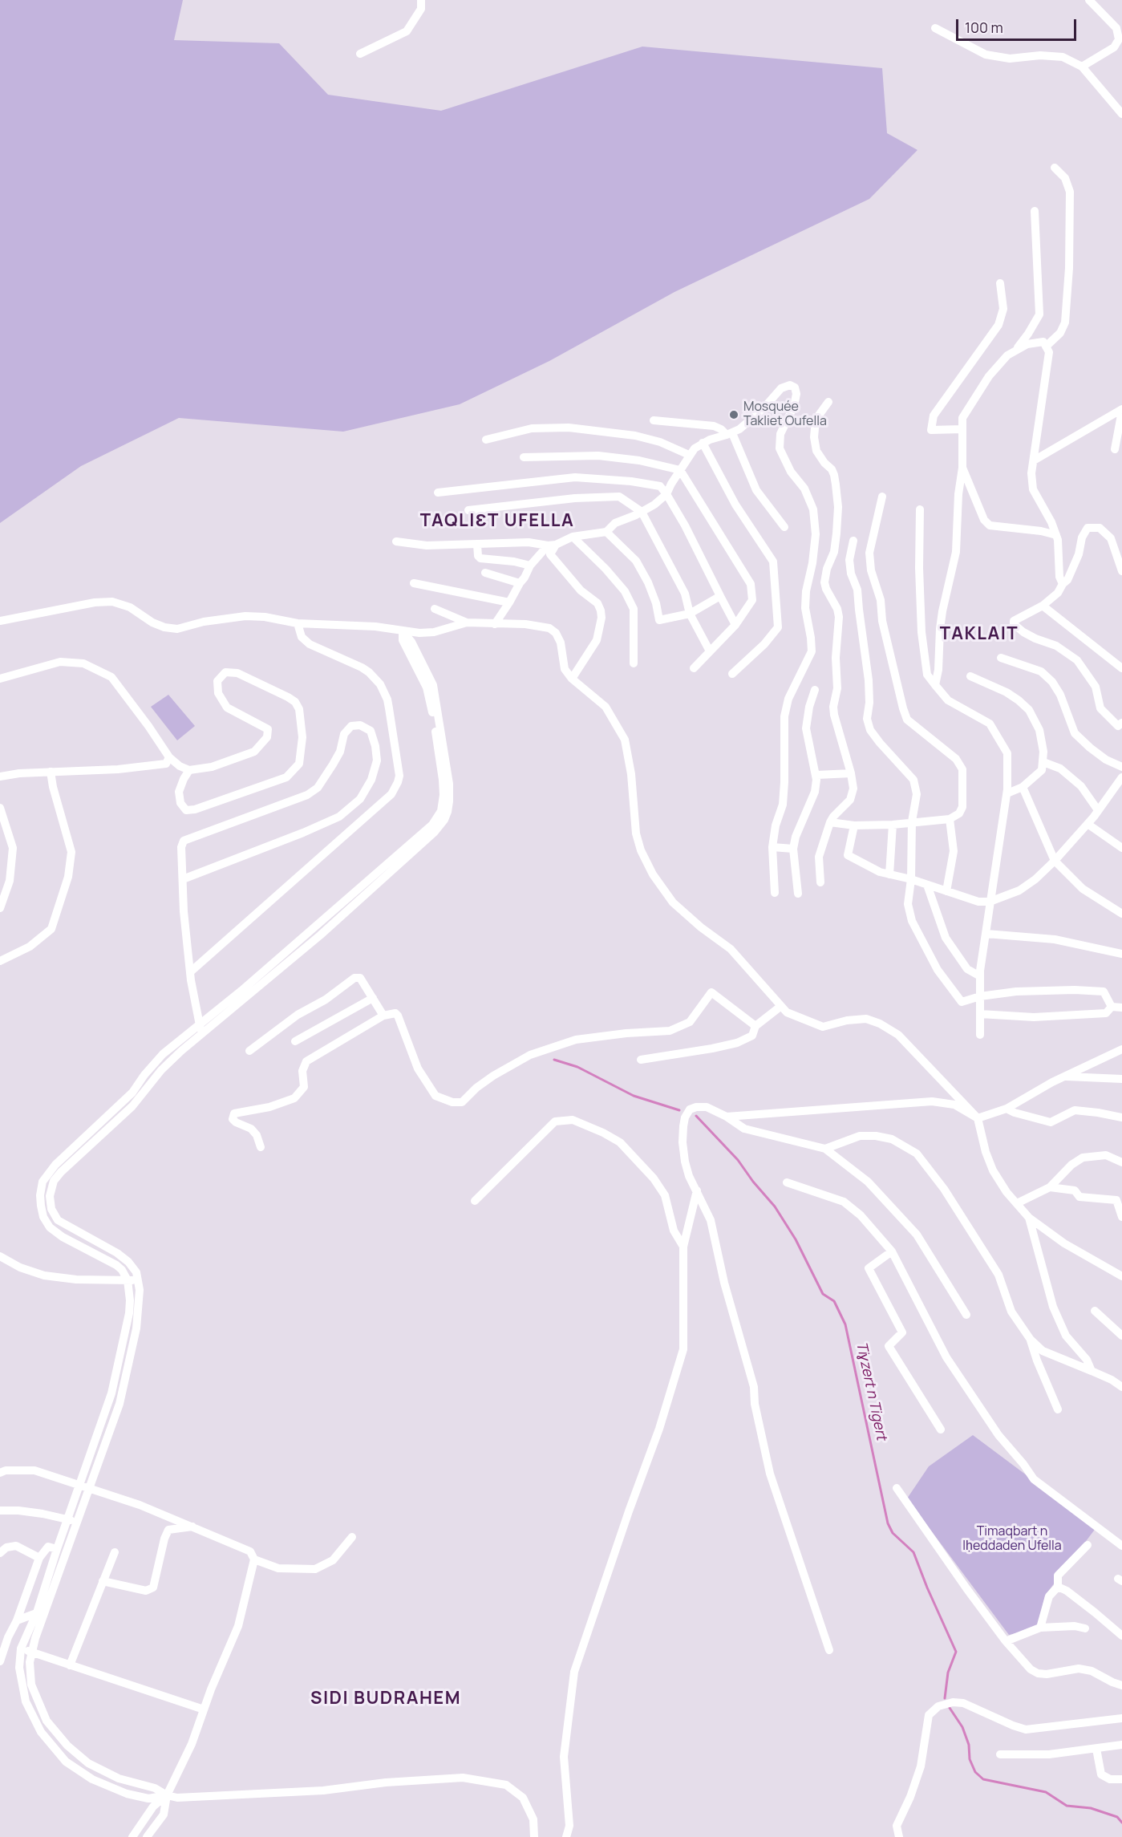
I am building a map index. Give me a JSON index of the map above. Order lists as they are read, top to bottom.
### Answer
{
  "districts": ["TAQLIƐT UFELLA", "TAKLAIT", "SIDI BUDRAHEM"],
  "water": ["Tiɣzert n Tigert"],
  "parks": ["Timaqbart n Iḥeddaden Ufella"],
  "places": ["Mosquée Takliet Oufella"],
  "scale_bar": "100 m"
}
